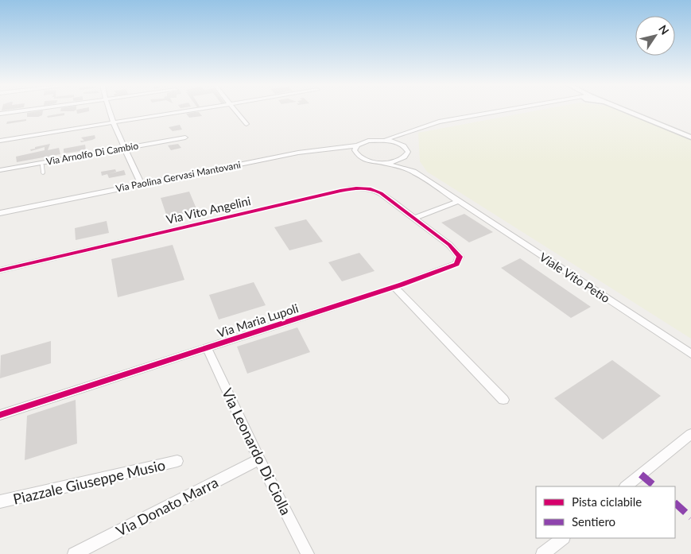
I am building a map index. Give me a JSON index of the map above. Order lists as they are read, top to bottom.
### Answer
{
  "streets": {
    "street": [
      "Via Arnolfo Di Cambio",
      "Via Paolina Gervasi Mantovani",
      "Via Vito Angelini",
      "Viale Vito Petìo",
      "Via Maria Lupoli",
      "Via Leonardo Di Ciolla",
      "Piazzale Giuseppe Musio",
      "Via Donato Marra"
    ]
  },
  "crossings": [
    ["Via Vito Angelini", "Via Maria Lupoli"],
    ["Via Maria Lupoli", "Via Leonardo Di Ciolla"],
    ["Via Leonardo Di Ciolla", "Via Donato Marra"]
  ],
  "legend": ["Pista ciclabile", "Sentiero"],
  "north": "top right"
}
